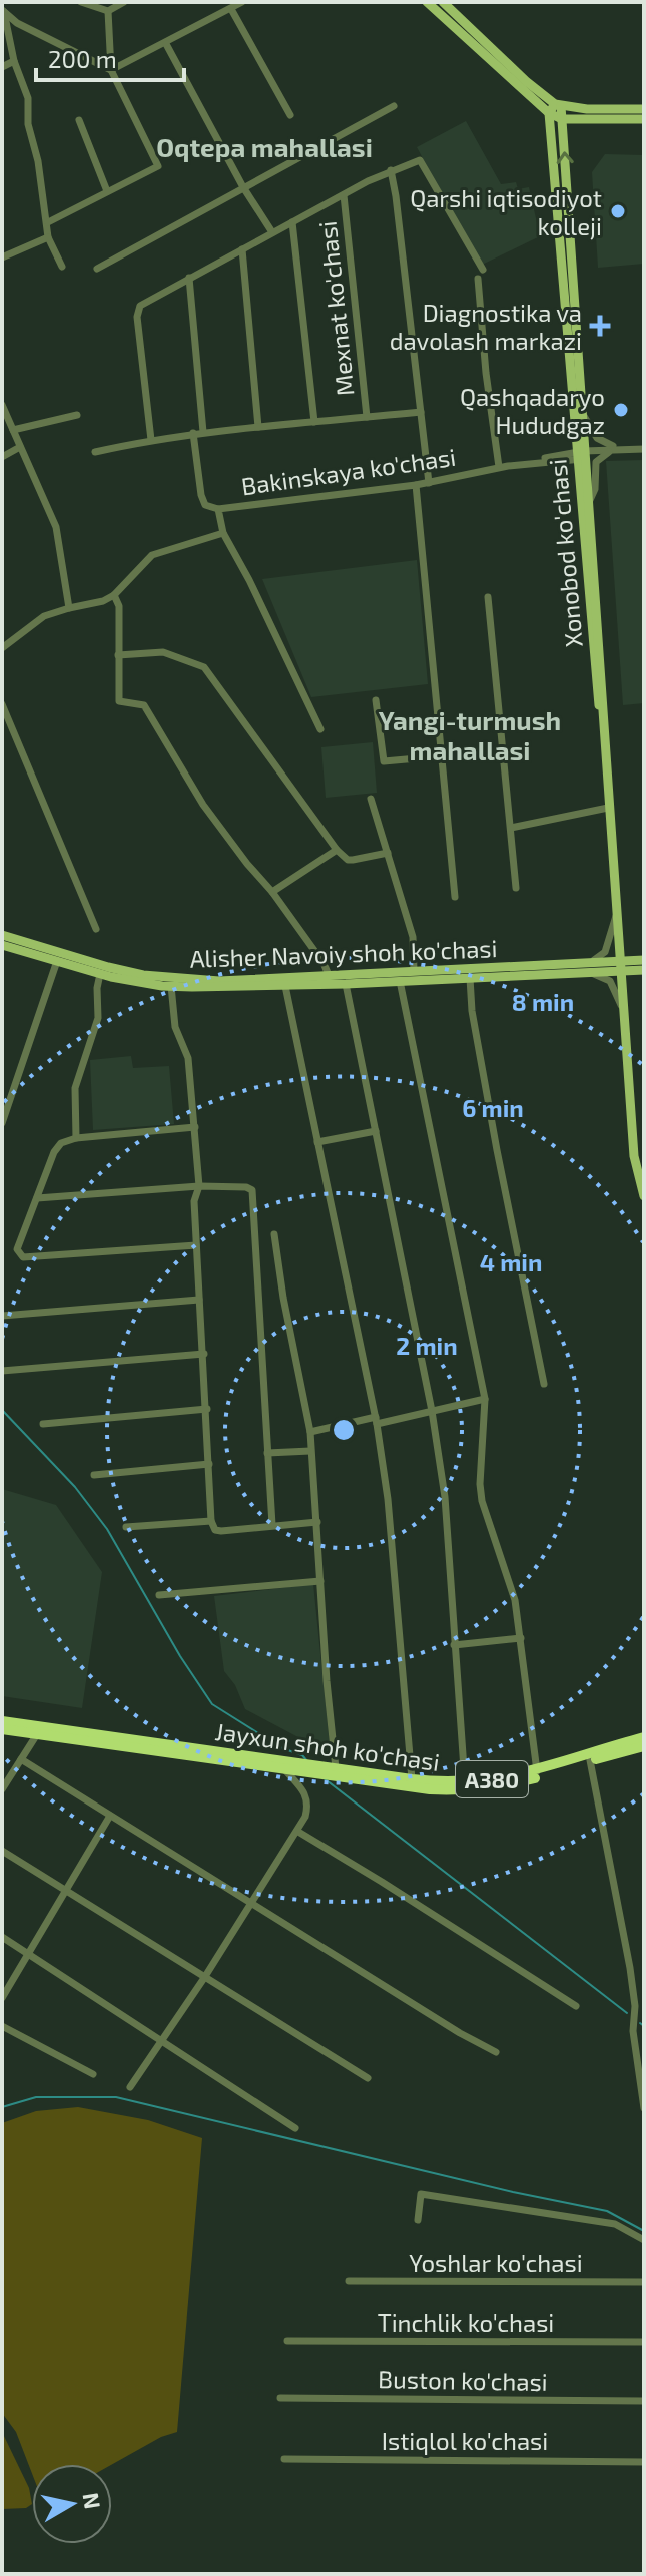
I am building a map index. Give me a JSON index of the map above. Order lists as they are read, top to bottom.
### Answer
{
  "streets": {
    "highway": ["Jayxun shoh ko'chasi", "A380"],
    "main road": ["Xonobod ko'chasi", "Alisher Navoiy shoh ko'chasi"],
    "street": [
      "Mexnat ko'chasi",
      "Bakinskaya ko'chasi",
      "Yoshlar ko'chasi",
      "Tinchlik ko'chasi",
      "Buston ko'chasi",
      "Istiqlol ko'chasi"
    ]
  },
  "crossings": [
    ["Bakinskaya ko'chasi", "Xonobod ko'chasi"],
    ["Xonobod ko'chasi", "Alisher Navoiy shoh ko'chasi"]
  ],
  "districts": ["Oqtepa mahallasi", "Yangi-turmush mahallasi"],
  "places": {
    "other": ["Qarshi iqtisodiyot kolleji", "Qashqadaryo Hududgaz"],
    "health": ["Diagnostika va davolash markazi"]
  },
  "scale_bar": "200 m",
  "north": "right",
  "rings": [
    "8 min",
    "6 min",
    "4 min",
    "2 min"
  ]
}
